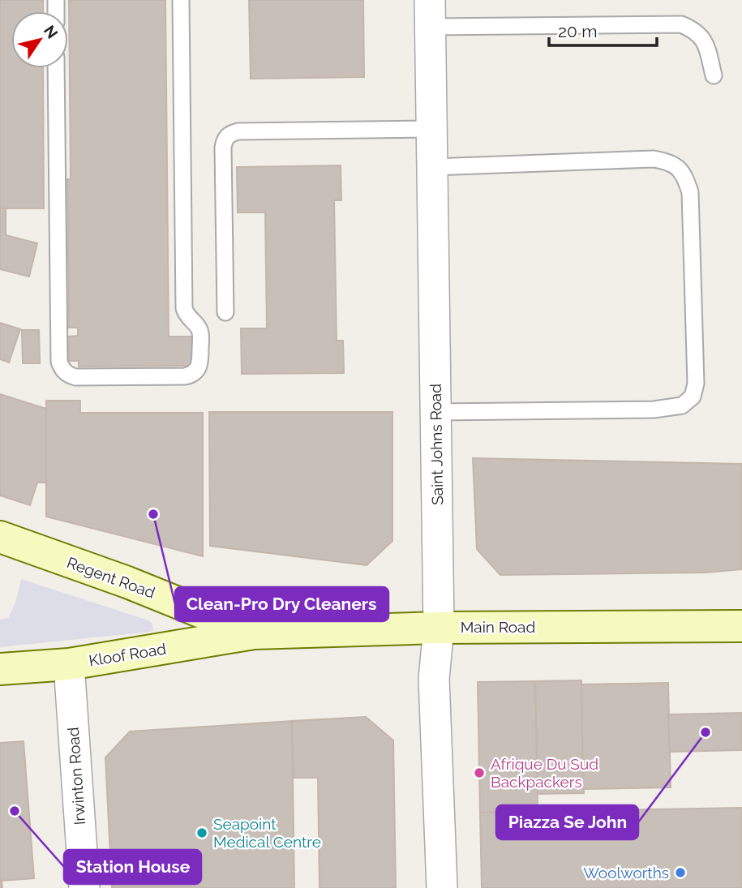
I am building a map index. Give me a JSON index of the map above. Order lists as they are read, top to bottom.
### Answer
{
  "streets": {
    "main road": ["Regent Road", "Main Road", "Kloof Road"],
    "street": ["Saint Johns Road", "Irwinton Road"]
  },
  "crossings": [
    ["Saint Johns Road", "Main Road"],
    ["Regent Road", "Main Road"],
    ["Regent Road", "Kloof Road"],
    ["Main Road", "Kloof Road"],
    ["Kloof Road", "Irwinton Road"]
  ],
  "places": [
    "Clean-Pro Dry Cleaners",
    "Piazza Se John",
    "Afrique Du Sud Backpackers",
    "Station House",
    "Seapoint Medical Centre",
    "Woolworths"
  ],
  "scale_bar": "20 m",
  "north": "top right"
}
